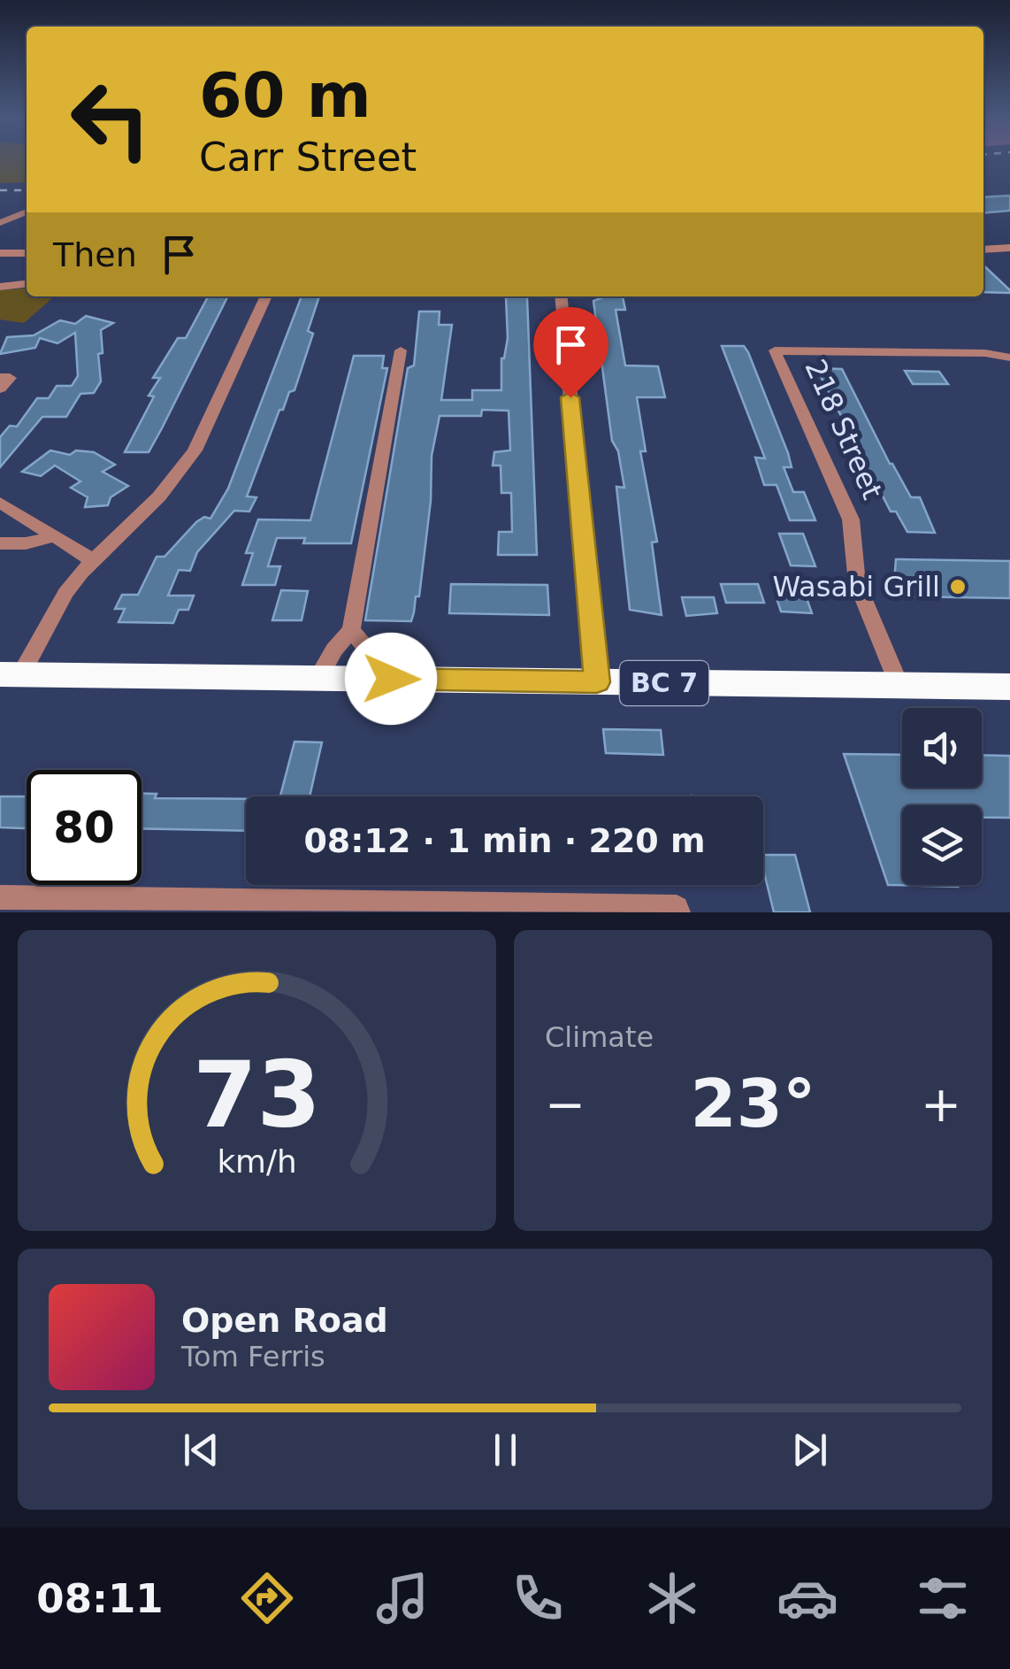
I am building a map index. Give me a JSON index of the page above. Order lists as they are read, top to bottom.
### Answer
{
  "streets": {
    "highway": ["BC 7"],
    "street": ["218 Street"]
  },
  "crossings": [
    ["218 Street", "BC 7"]
  ],
  "places": ["Wasabi Grill"],
  "page": {
    "turn": ["60 m", "Carr Street"],
    "then": "Then",
    "limit": "80",
    "trip": "08:12 · 1 min · 220 m",
    "tile": "Climate",
    "heat": ["−", "23°", "+"],
    "song": ["Open Road", "Tom Ferris"],
    "tabs": "08:11",
    "gauge": ["73", "km/h"]
  }
}
